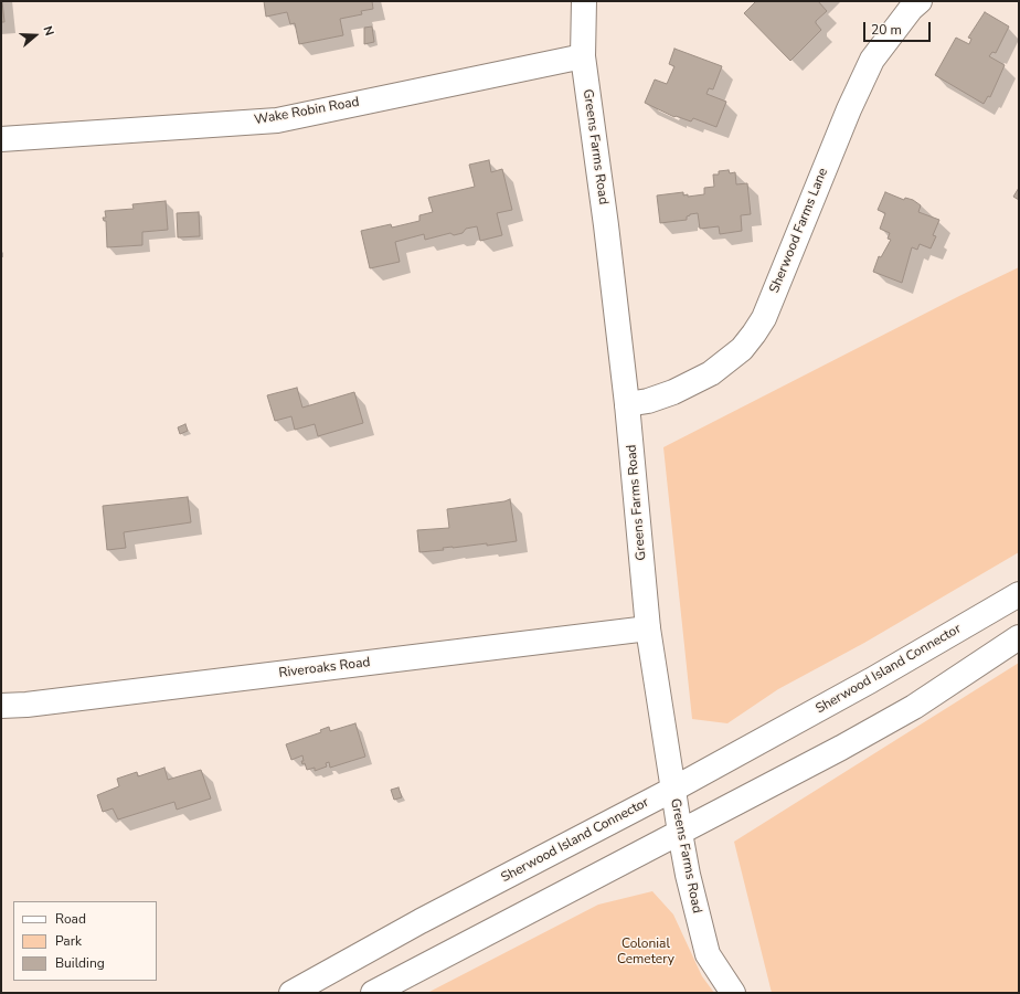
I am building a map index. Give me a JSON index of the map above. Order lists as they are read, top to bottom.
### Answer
{
  "streets": {
    "main road": [
      "Wake Robin Road",
      "Greens Farms Road",
      "Sherwood Farms Lane",
      "Riveroaks Road",
      "Sherwood Island Connector"
    ]
  },
  "crossings": [
    ["Wake Robin Road", "Greens Farms Road"],
    ["Greens Farms Road", "Sherwood Farms Lane"],
    ["Greens Farms Road", "Riveroaks Road"],
    ["Greens Farms Road", "Sherwood Island Connector"]
  ],
  "parks": ["Colonial Cemetery"],
  "legend": ["Road", "Park", "Building"],
  "scale_bar": "20 m",
  "north": "right"
}
